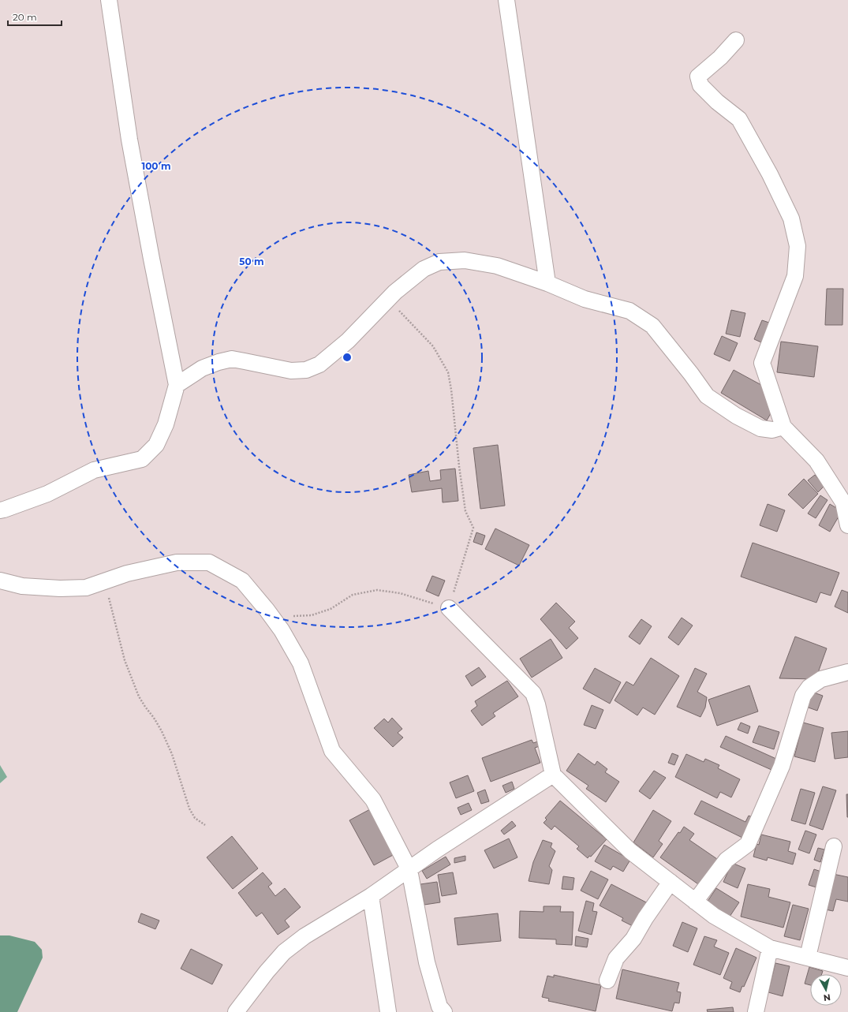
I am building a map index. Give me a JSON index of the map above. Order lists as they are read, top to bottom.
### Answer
{
  "scale_bar": "20 m",
  "north": "bottom",
  "rings": ["100 m", "50 m"]
}
